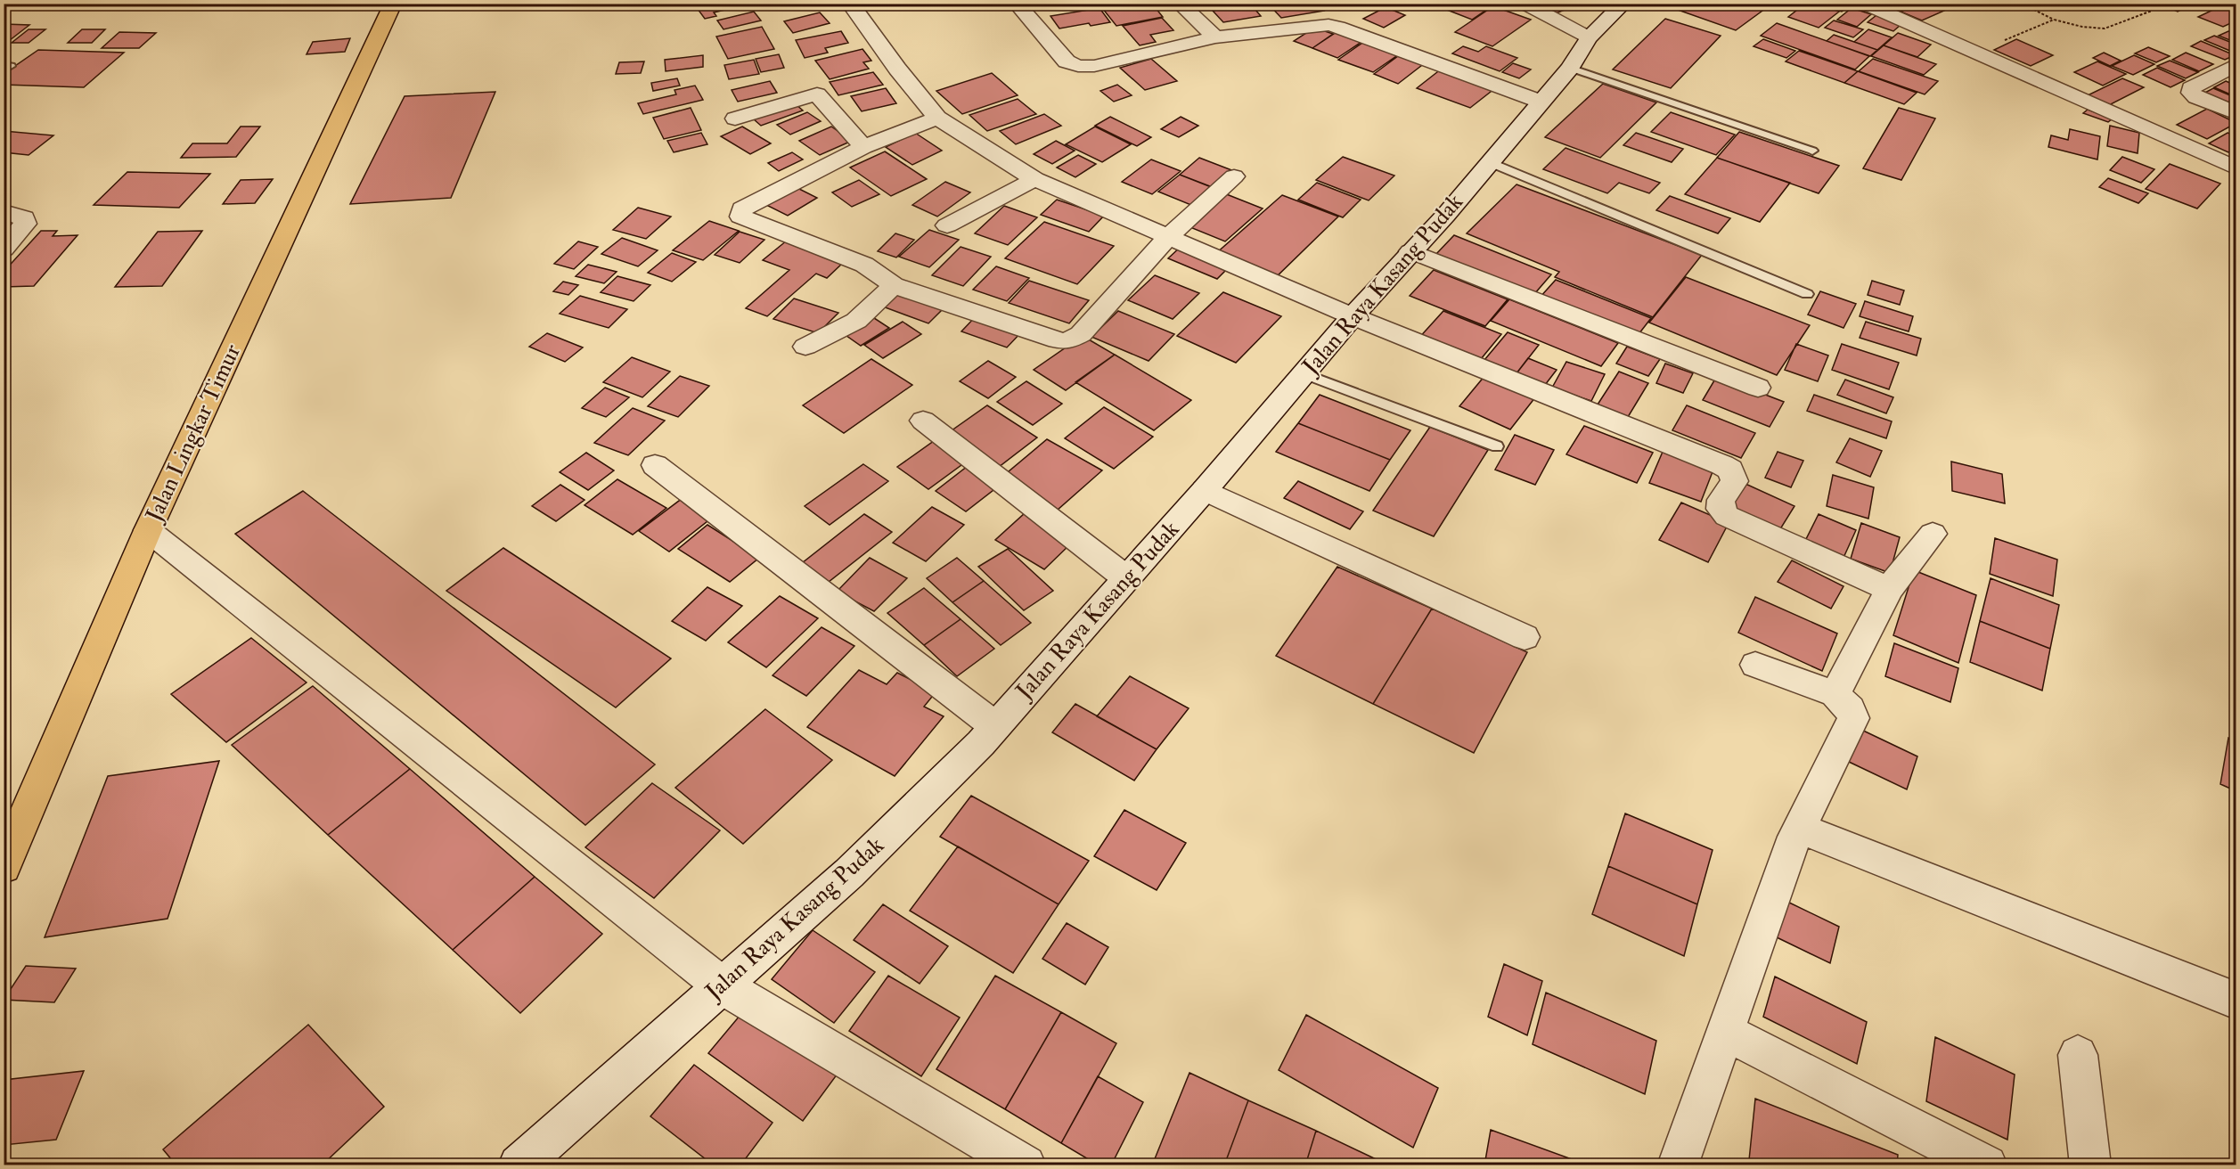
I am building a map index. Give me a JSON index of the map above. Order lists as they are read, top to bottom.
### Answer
{
  "streets": {
    "highway": ["Jalan Lingkar Timur"],
    "street": ["Jalan Raya Kasang Pudak"]
  }
}
